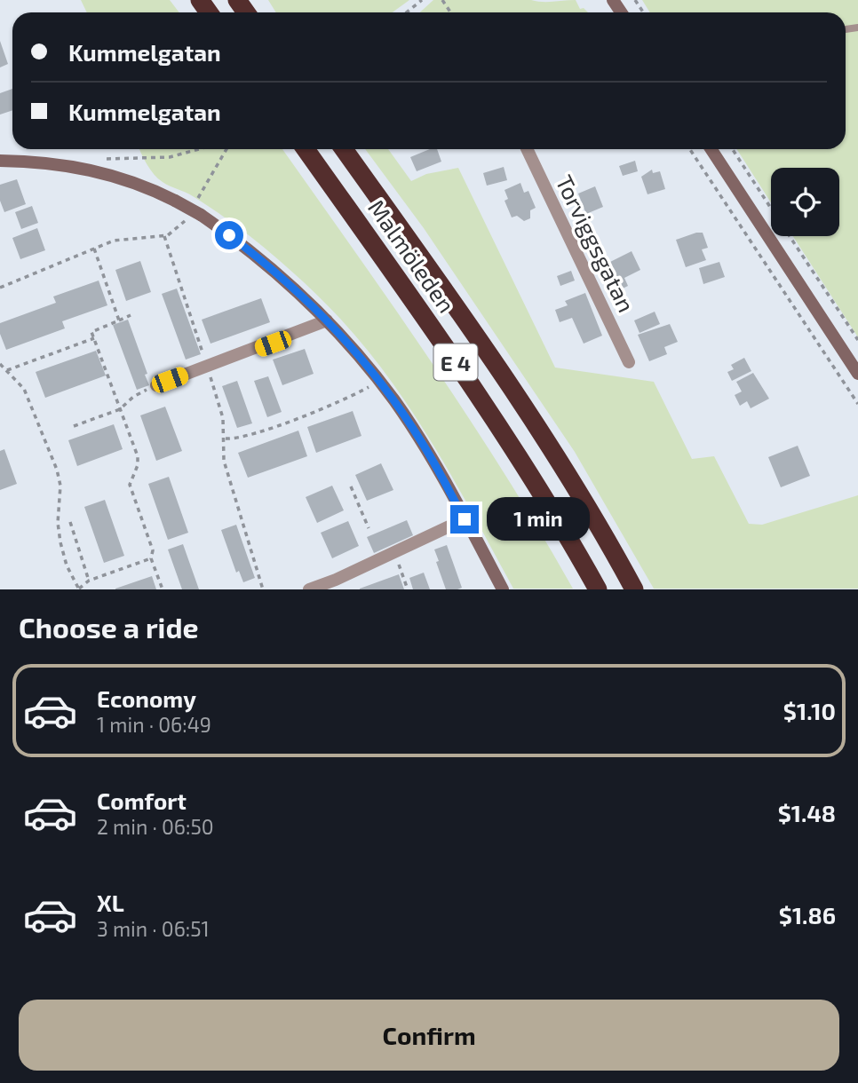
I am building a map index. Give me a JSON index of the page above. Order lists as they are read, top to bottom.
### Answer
{
  "streets": {
    "highway": ["Malmöleden", "E 4"],
    "street": ["Torviggsgatan"]
  },
  "page": {
    "banner": ["Kummelgatan", "Kummelgatan"],
    "bubble": "1 min",
    "heading": "Choose a ride",
    "list": [
      {
        "name": "Economy",
        "note": "1 min · 06:49",
        "value": "$1.10"
      },
      {
        "name": "Comfort",
        "note": "2 min · 06:50",
        "value": "$1.48"
      },
      {
        "name": "XL",
        "note": "3 min · 06:51",
        "value": "$1.86"
      }
    ],
    "buttons": "Confirm"
  }
}
